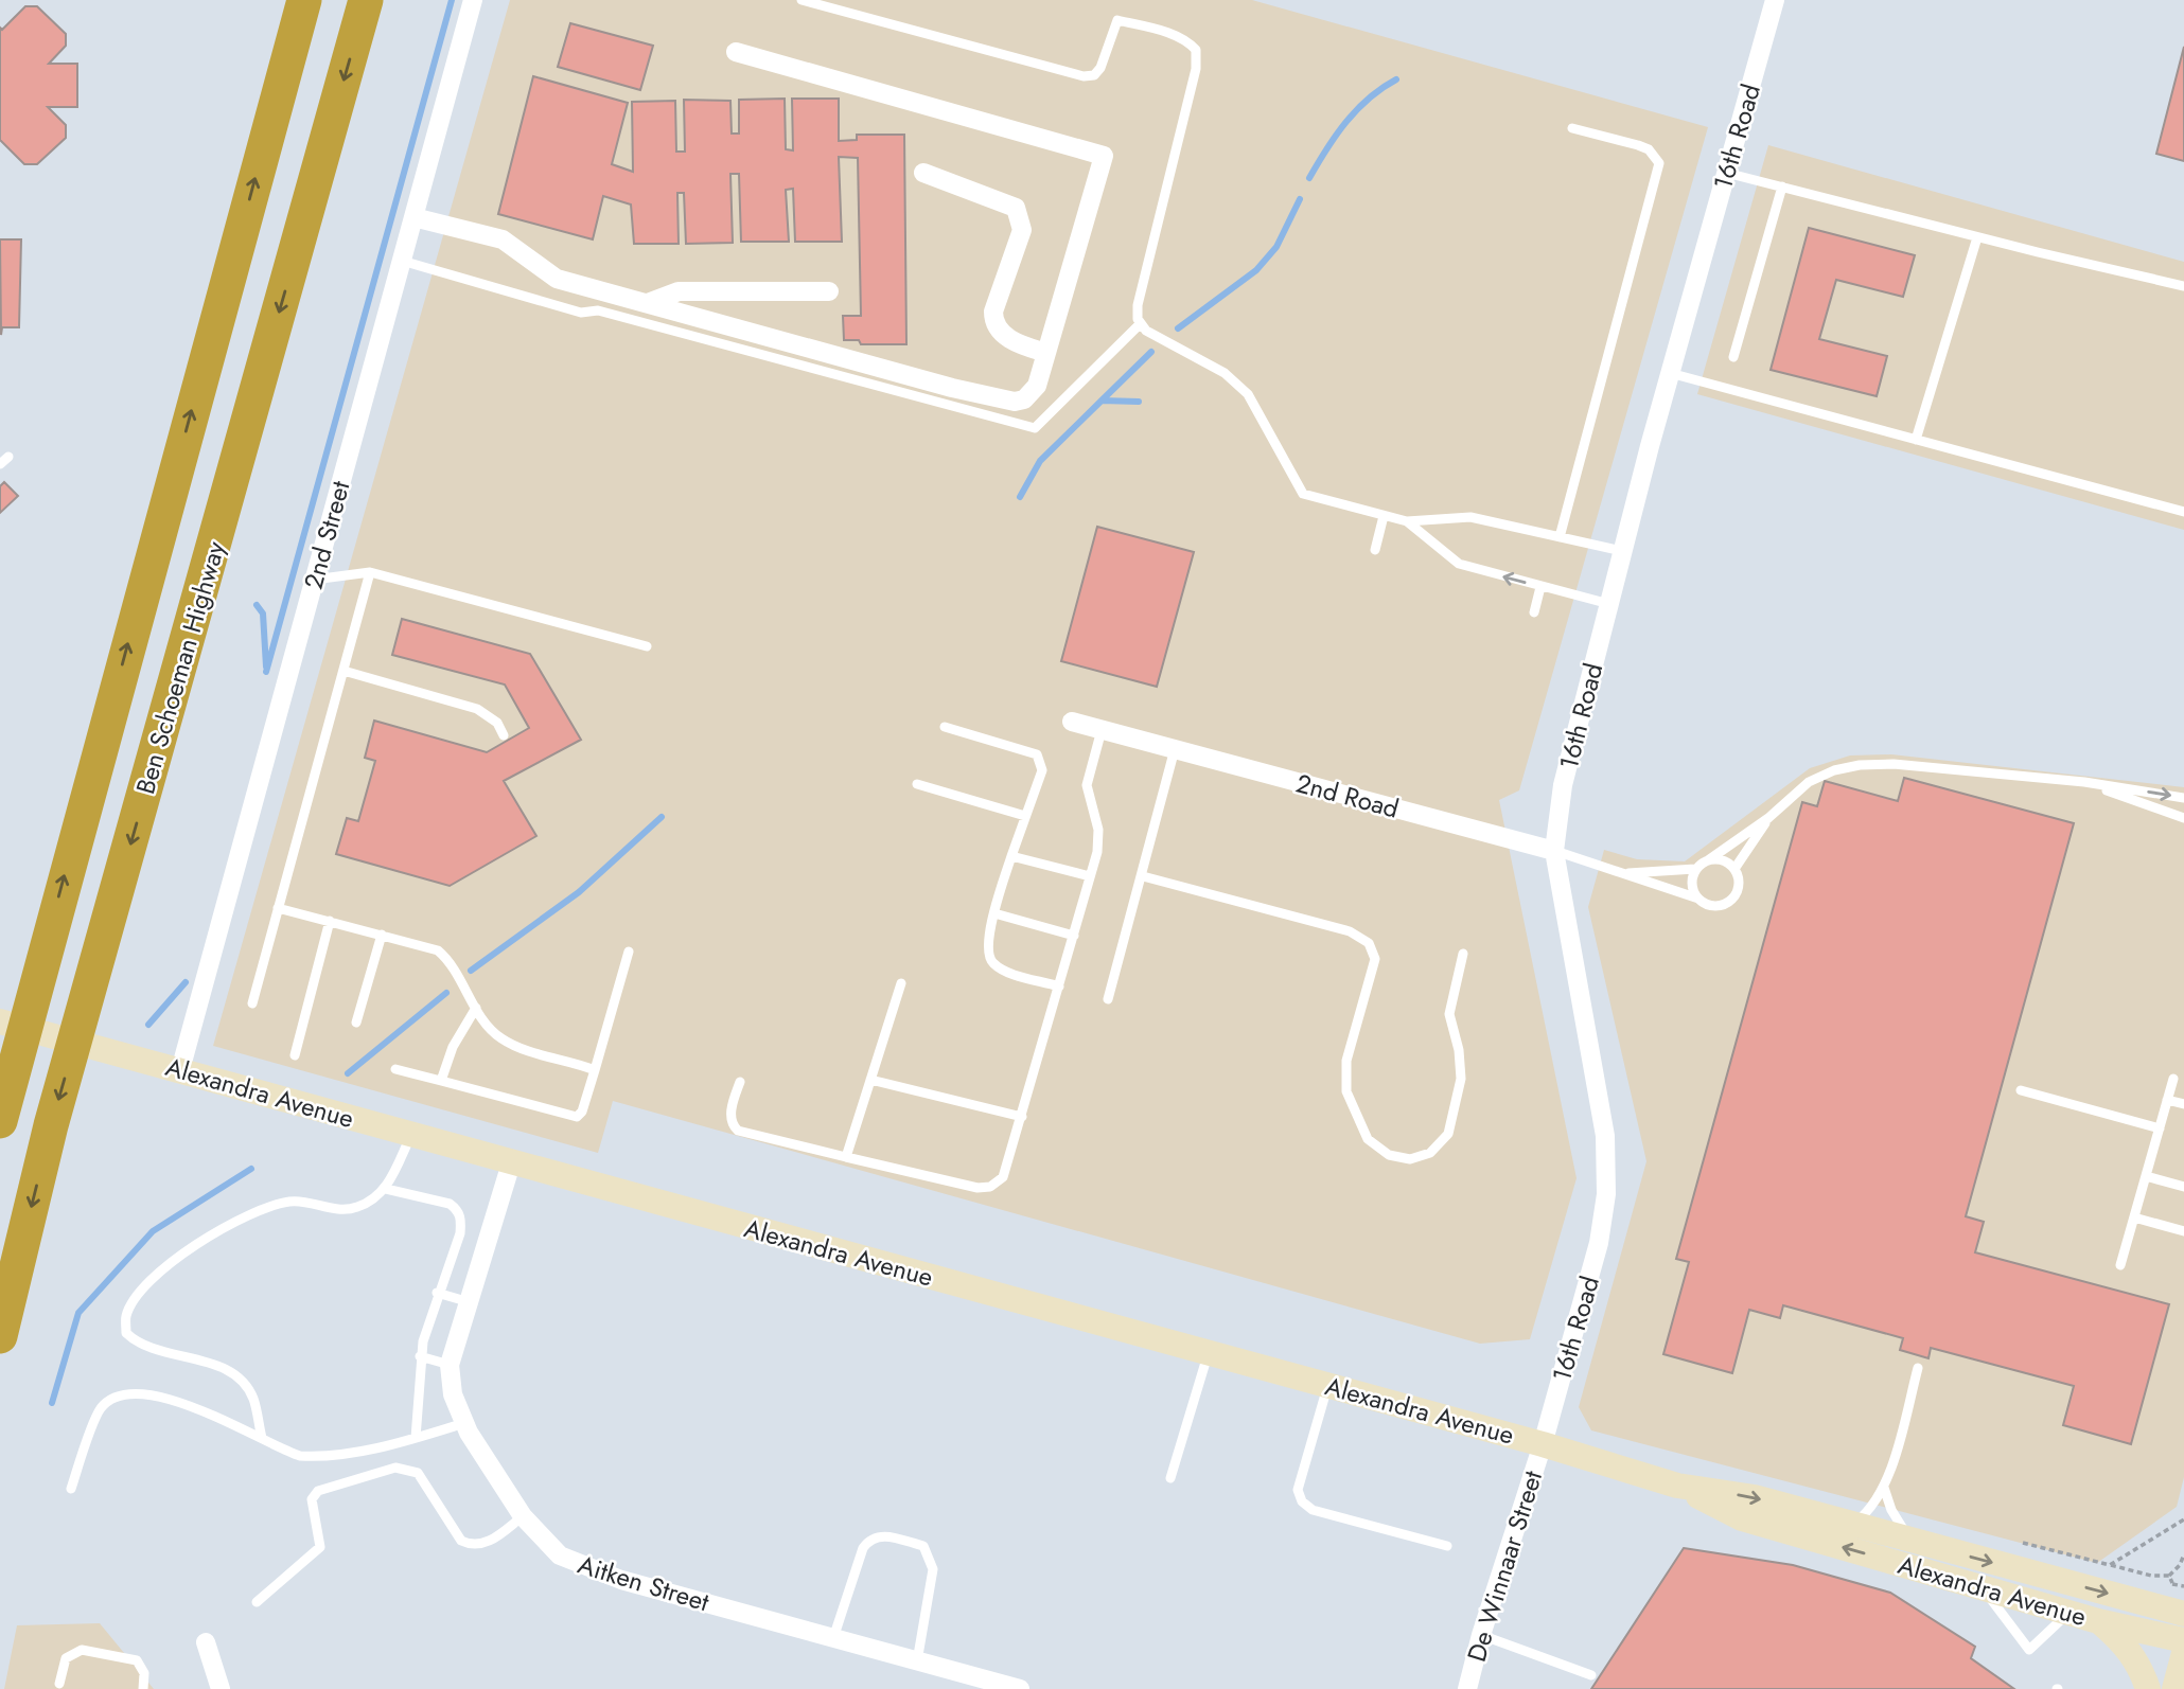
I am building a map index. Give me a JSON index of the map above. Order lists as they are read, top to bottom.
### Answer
{
  "streets": {
    "highway": ["Ben Schoeman Highway"],
    "main road": ["Alexandra Avenue"],
    "street": [
      "16th Road",
      "2nd Street",
      "2nd Road",
      "De Winnaar Street",
      "Aitken Street"
    ]
  },
  "crossings": [
    ["16th Road", "2nd Road"],
    ["16th Road", "Alexandra Avenue"],
    ["16th Road", "De Winnaar Street"],
    ["2nd Street", "Alexandra Avenue"],
    ["Alexandra Avenue", "De Winnaar Street"],
    ["Alexandra Avenue", "Aitken Street"]
  ]
}
